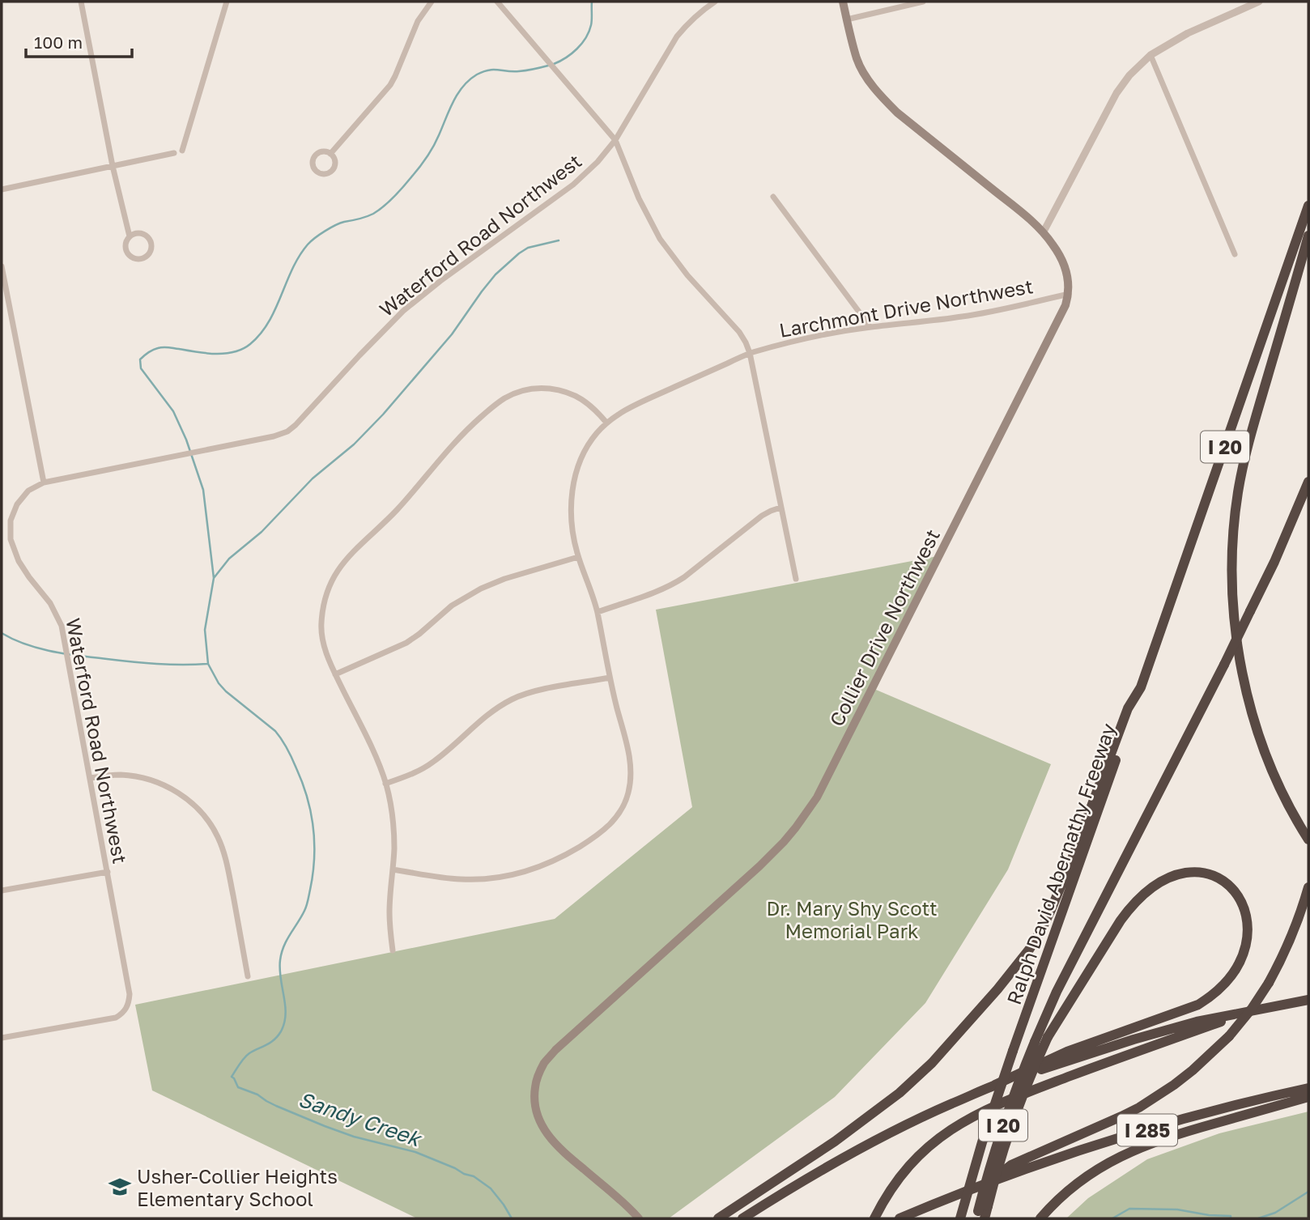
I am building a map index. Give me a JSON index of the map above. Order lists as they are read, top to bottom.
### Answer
{
  "streets": {
    "highway": ["I 20", "Ralph David Abernathy Freeway", "I 285"],
    "main road": ["Collier Drive Northwest"],
    "street": ["Waterford Road Northwest", "Larchmont Drive Northwest"]
  },
  "crossings": [
    ["Larchmont Drive Northwest", "Collier Drive Northwest"],
    ["I 20", "Ralph David Abernathy Freeway"]
  ],
  "water": ["Sandy Creek"],
  "parks": ["Dr. Mary Shy Scott Memorial Park"],
  "places": {
    "school or university": ["Usher-Collier Heights Elementary School"]
  },
  "scale_bar": "100 m"
}
